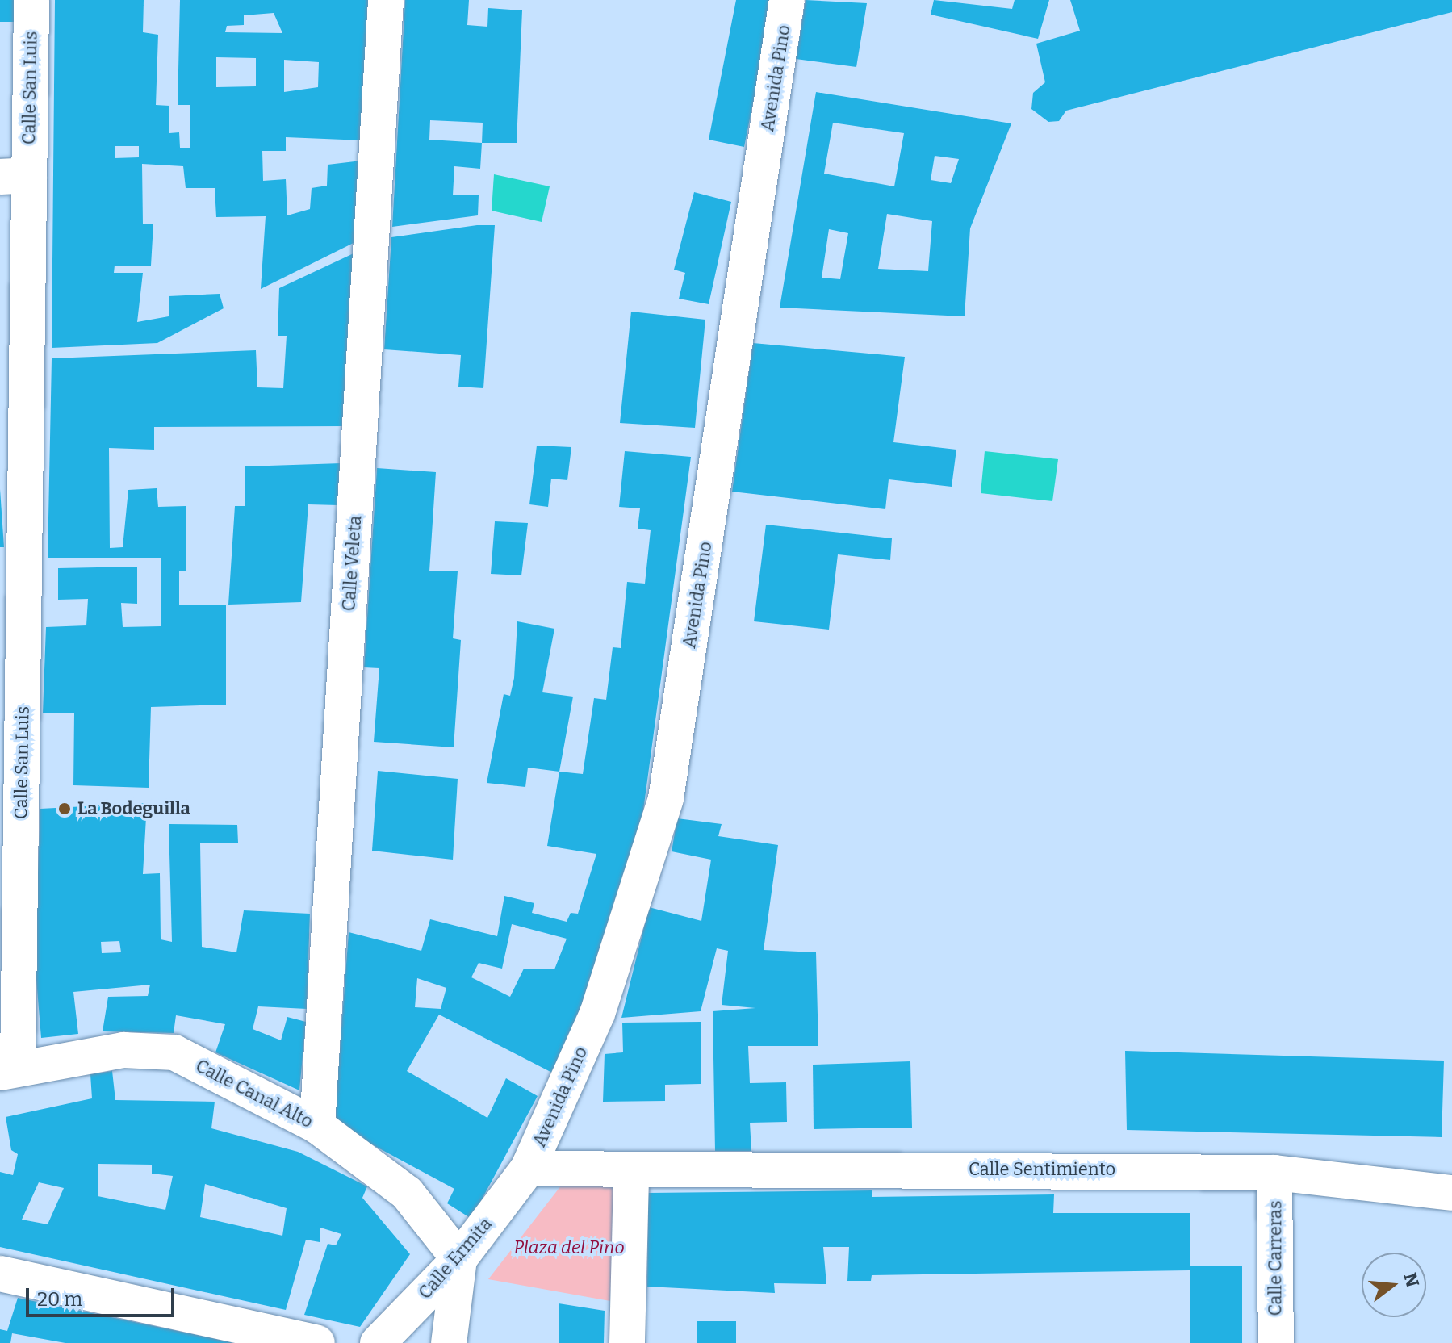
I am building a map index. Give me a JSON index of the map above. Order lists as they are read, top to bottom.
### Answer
{
  "streets": {
    "street": [
      "Avenida Pino",
      "Calle San Luis",
      "Calle Veleta",
      "Calle Canal Alto",
      "Calle Sentimiento",
      "Calle Ermita",
      "Calle Carreras"
    ]
  },
  "crossings": [
    ["Avenida Pino", "Calle Sentimiento"],
    ["Avenida Pino", "Calle Ermita"],
    ["Calle San Luis", "Calle Canal Alto"],
    ["Calle Veleta", "Calle Canal Alto"],
    ["Calle Canal Alto", "Calle Ermita"],
    ["Calle Sentimiento", "Calle Ermita"],
    ["Calle Sentimiento", "Calle Carreras"]
  ],
  "parks": ["Plaza del Pino"],
  "places": ["La Bodeguilla"],
  "scale_bar": "20 m",
  "north": "right"
}
